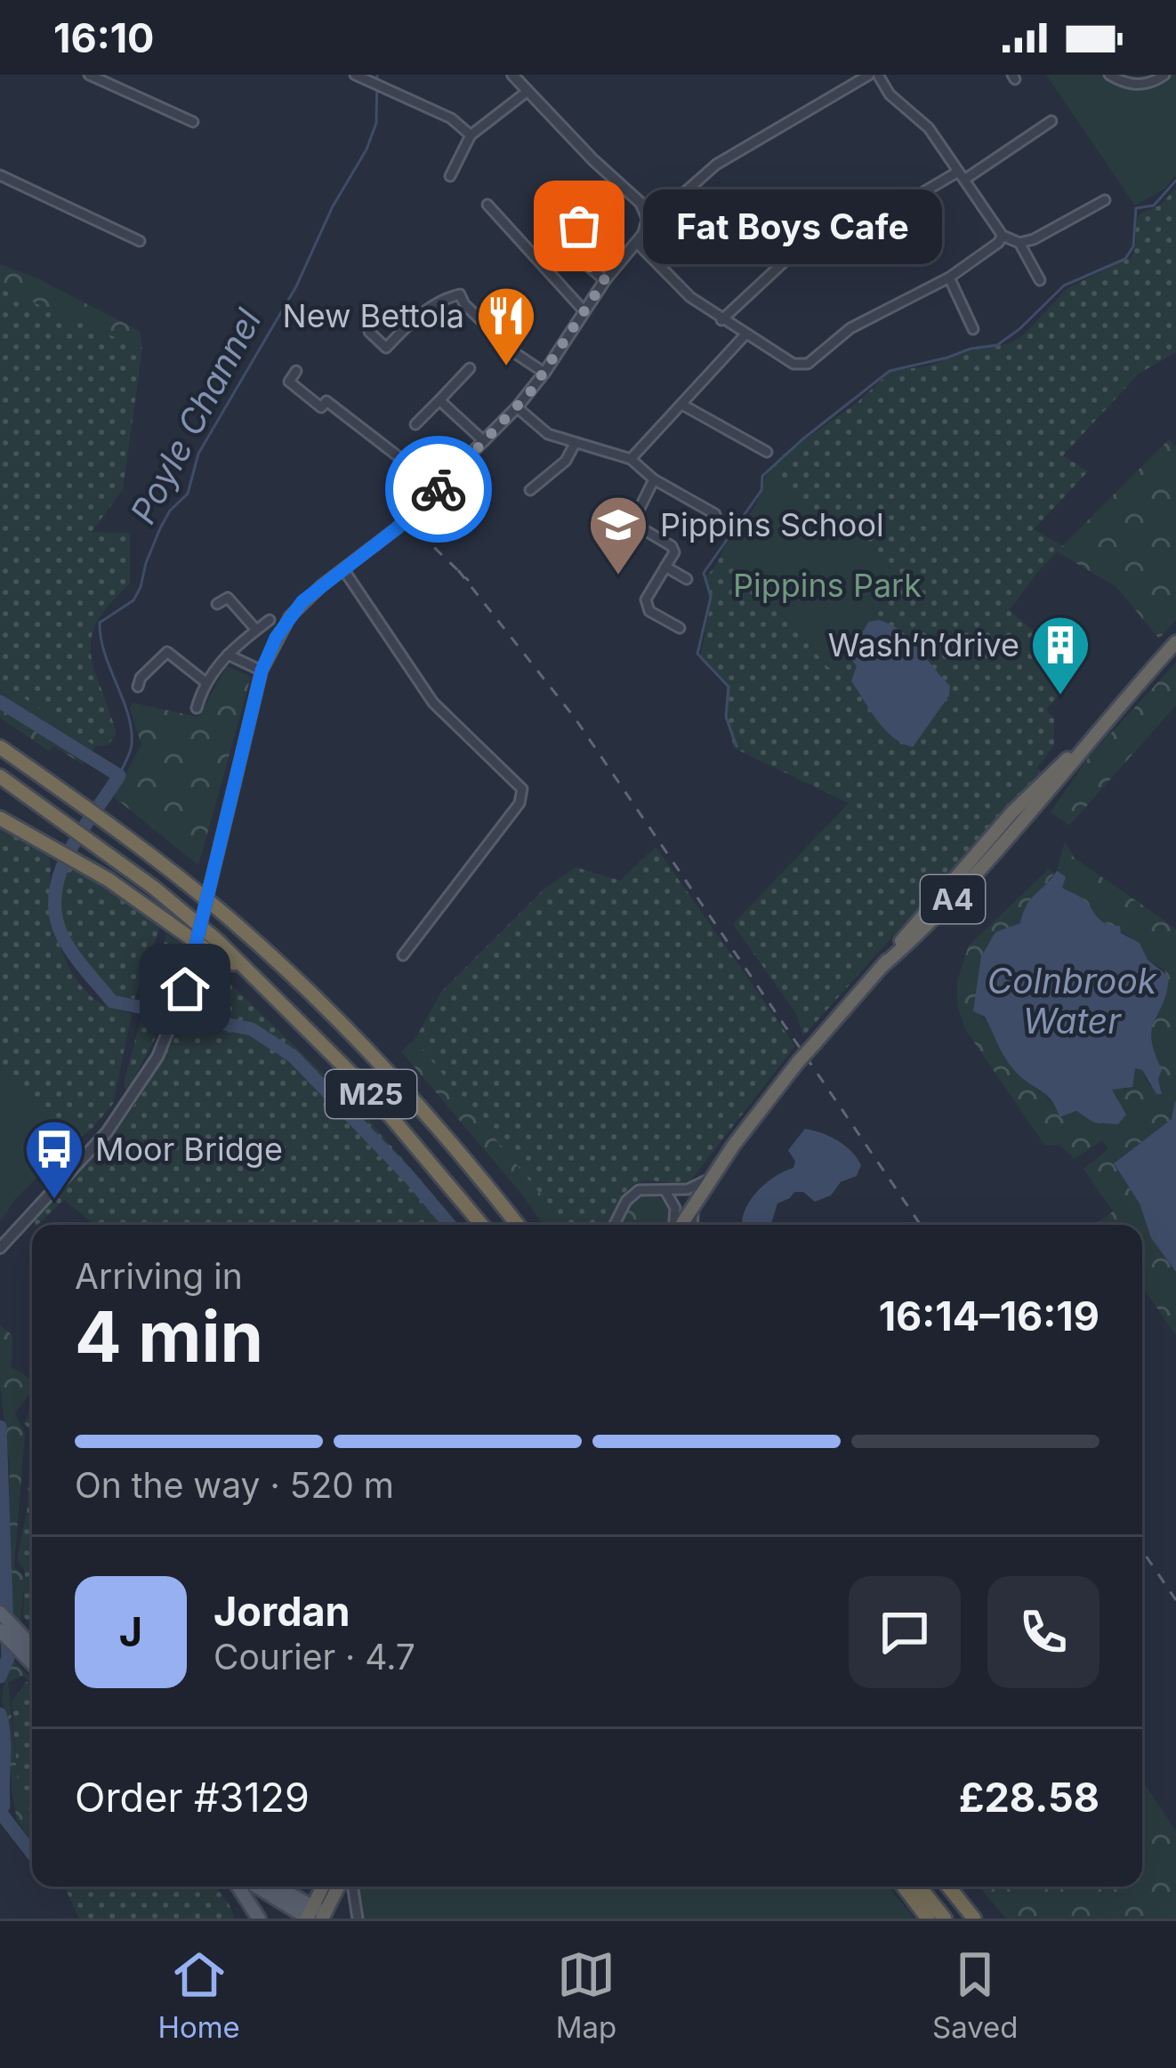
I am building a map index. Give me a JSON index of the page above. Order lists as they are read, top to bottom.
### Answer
{
  "streets": {
    "highway": ["A4", "M25"]
  },
  "water": ["Poyle Channel", "Colnbrook Water"],
  "parks": ["Pippins Park"],
  "places": {
    "other": ["Fat Boys Cafe"],
    "restaurant": ["New Bettola"],
    "school or university": ["Pippins School"],
    "building": ["Wash’n’drive"],
    "bus stop": ["Moor Bridge"]
  },
  "page": {
    "status": "16:10",
    "bubble": "Fat Boys Cafe",
    "heading": ["4 min", "Arriving in", "16:14–16:19"],
    "panel": [
      "Jordan",
      "Courier · 4.7",
      "Order #3129",
      "£28.58"
    ],
    "bar": "On the way · 520 m",
    "round": "J",
    "tabs": ["Home", "Map", "Saved"]
  }
}
